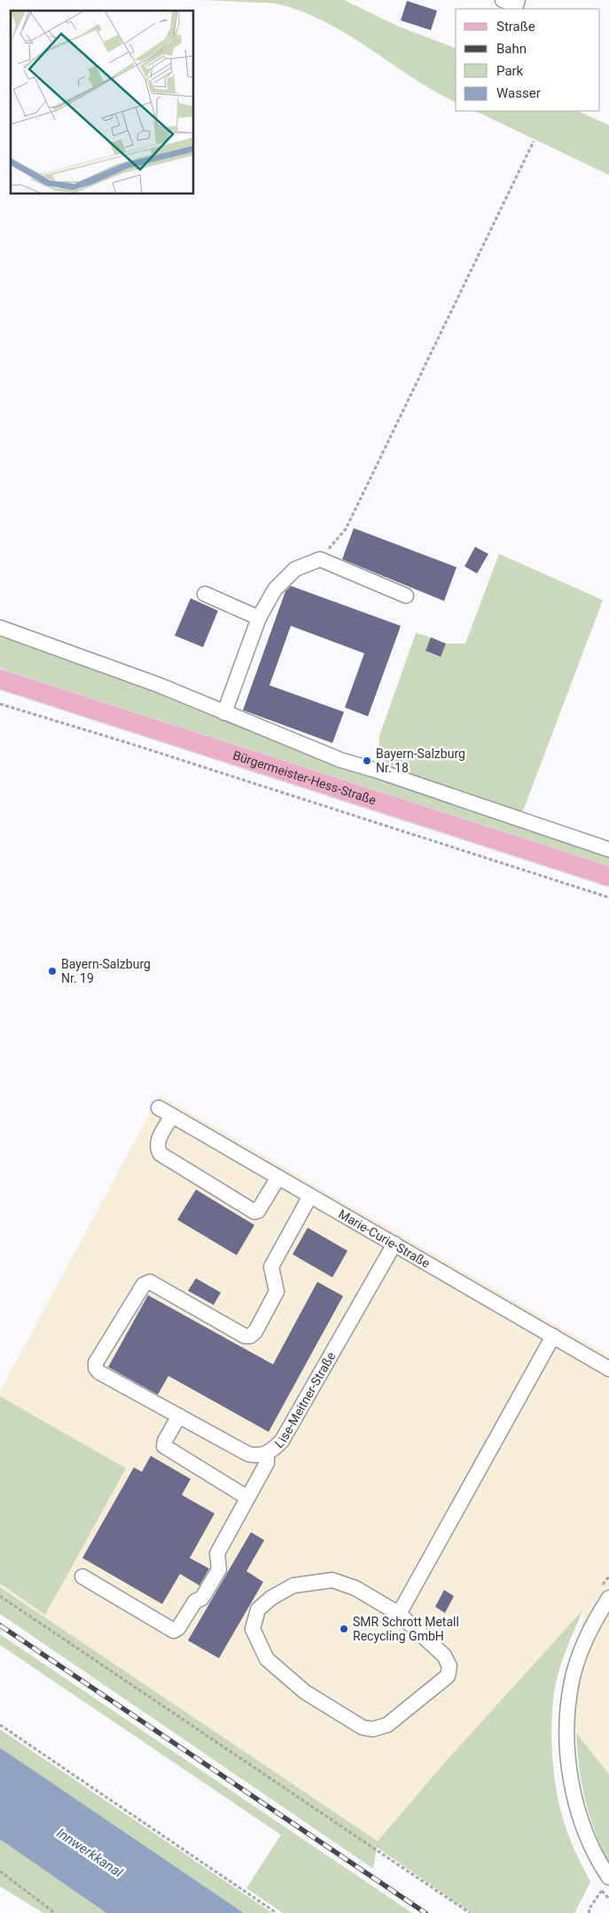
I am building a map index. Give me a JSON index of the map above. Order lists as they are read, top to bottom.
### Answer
{
  "streets": {
    "main road": ["Bürgermeister-Hess-Straße"],
    "street": ["Marie-Curie-Straße", "Lise-Meitner-Straße"]
  },
  "crossings": [
    ["Marie-Curie-Straße", "Lise-Meitner-Straße"]
  ],
  "water": ["Innwerkkanal"],
  "places": ["Bayern-Salzburg Nr. 18", "Bayern-Salzburg Nr. 19", "SMR Schrott Metall Recycling GmbH"],
  "legend": [
    "Straße",
    "Bahn",
    "Park",
    "Wasser"
  ]
}
